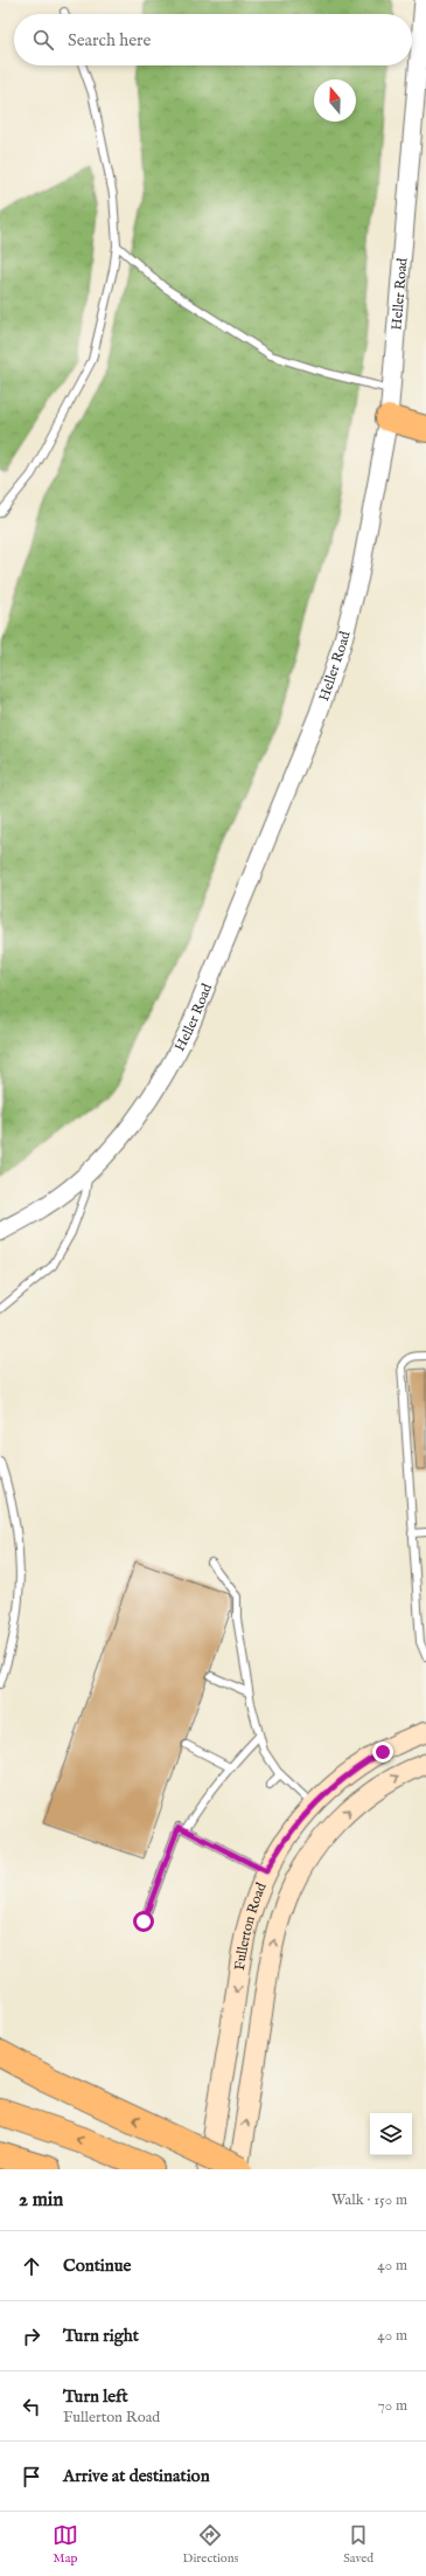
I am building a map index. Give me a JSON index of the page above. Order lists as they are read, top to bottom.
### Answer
{
  "streets": {
    "main road": ["Fullerton Road"],
    "street": ["Heller Road"]
  },
  "north": "top",
  "page": {
    "search": "Search here",
    "heading": ["2 min", "Walk · 150 m"],
    "list": [
      ["Continue", "40 m"],
      ["Turn right", "40 m"],
      ["Turn left", "Fullerton Road", "70 m"],
      "Arrive at destination"
    ],
    "nav": ["Map", "Directions", "Saved"]
  }
}
